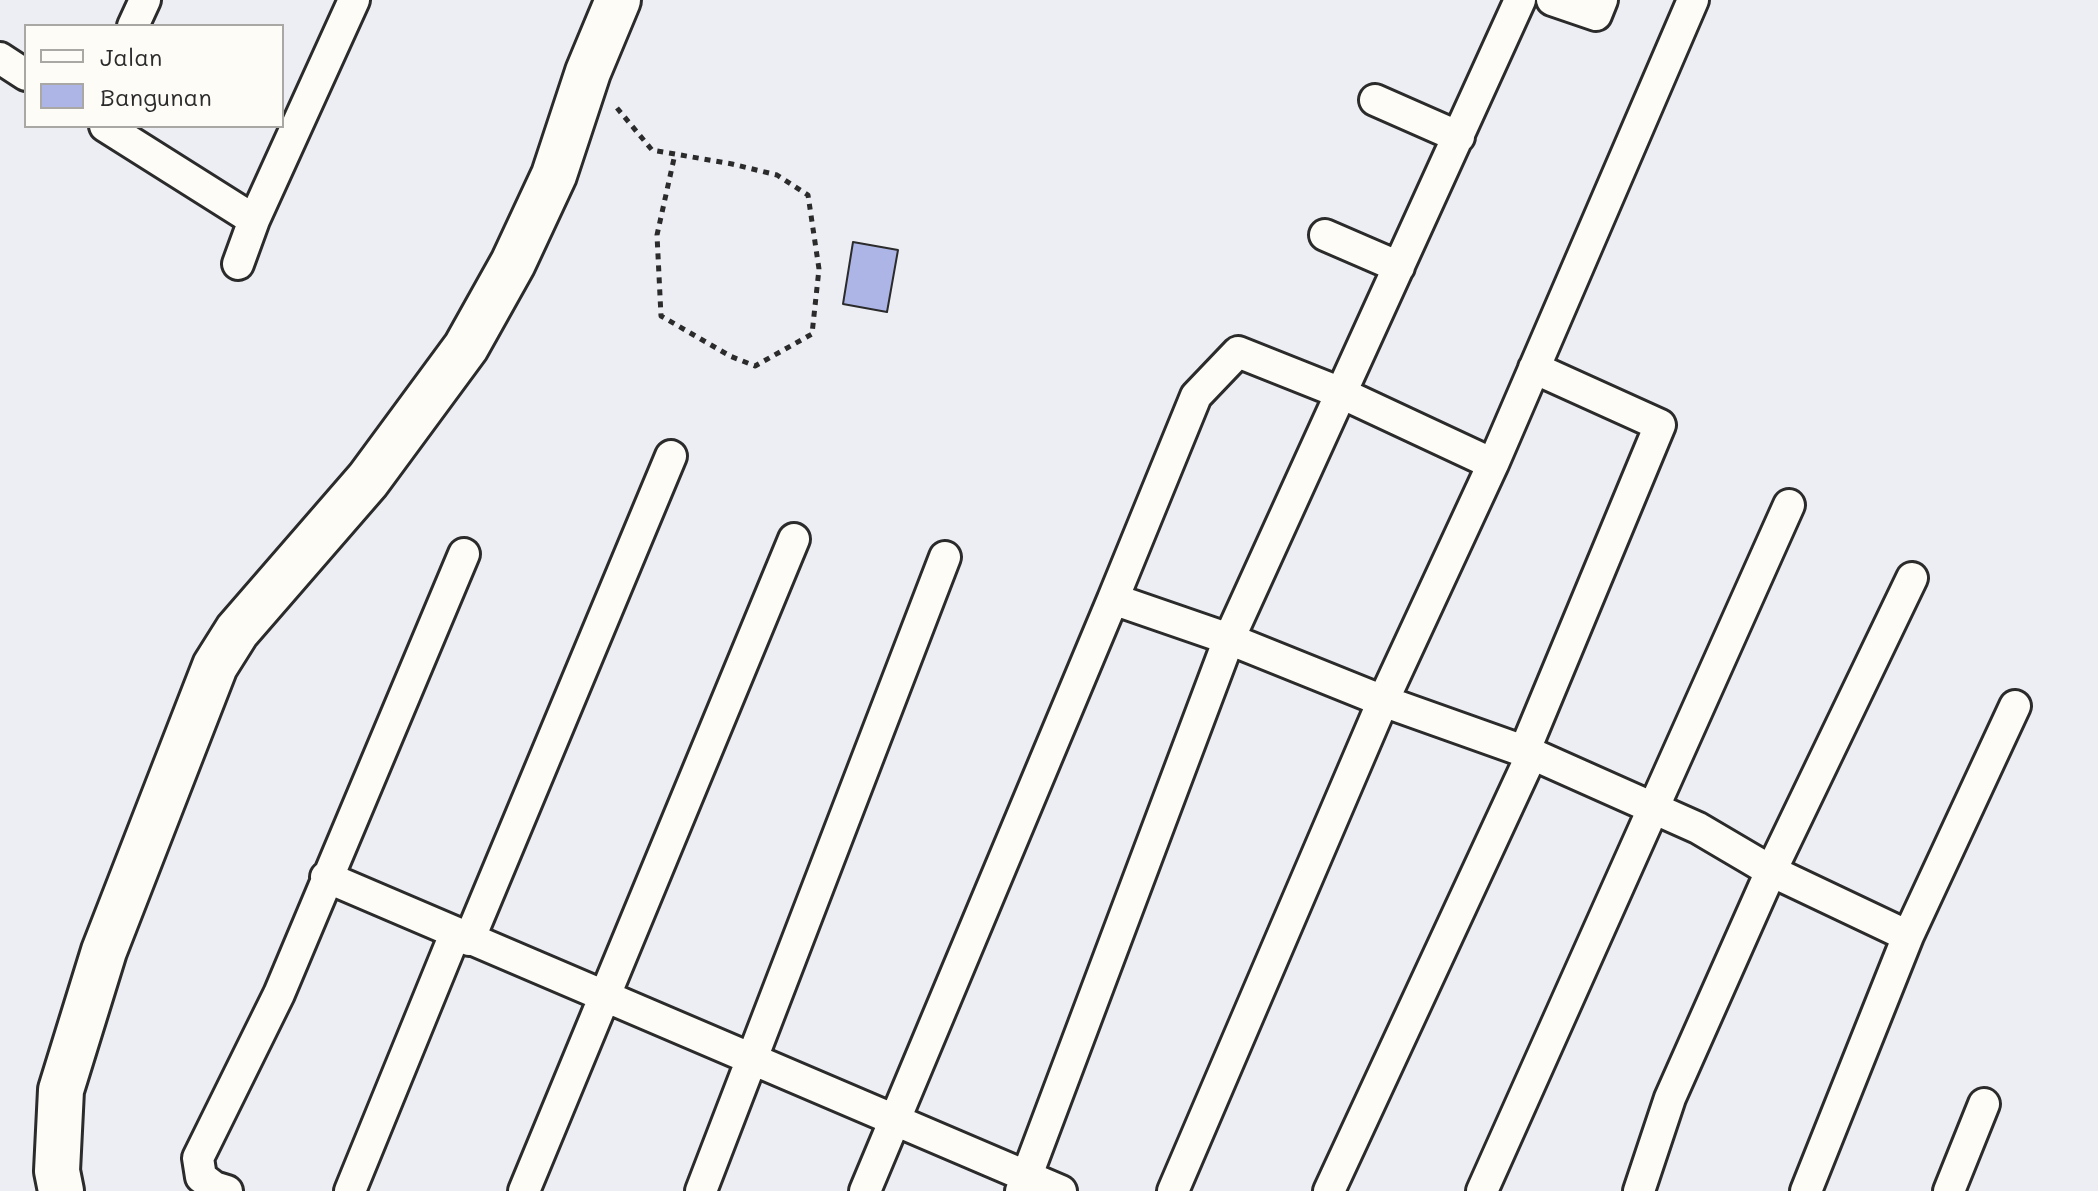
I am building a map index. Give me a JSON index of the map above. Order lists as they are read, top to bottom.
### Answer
{
  "legend": ["Jalan", "Bangunan"]
}
